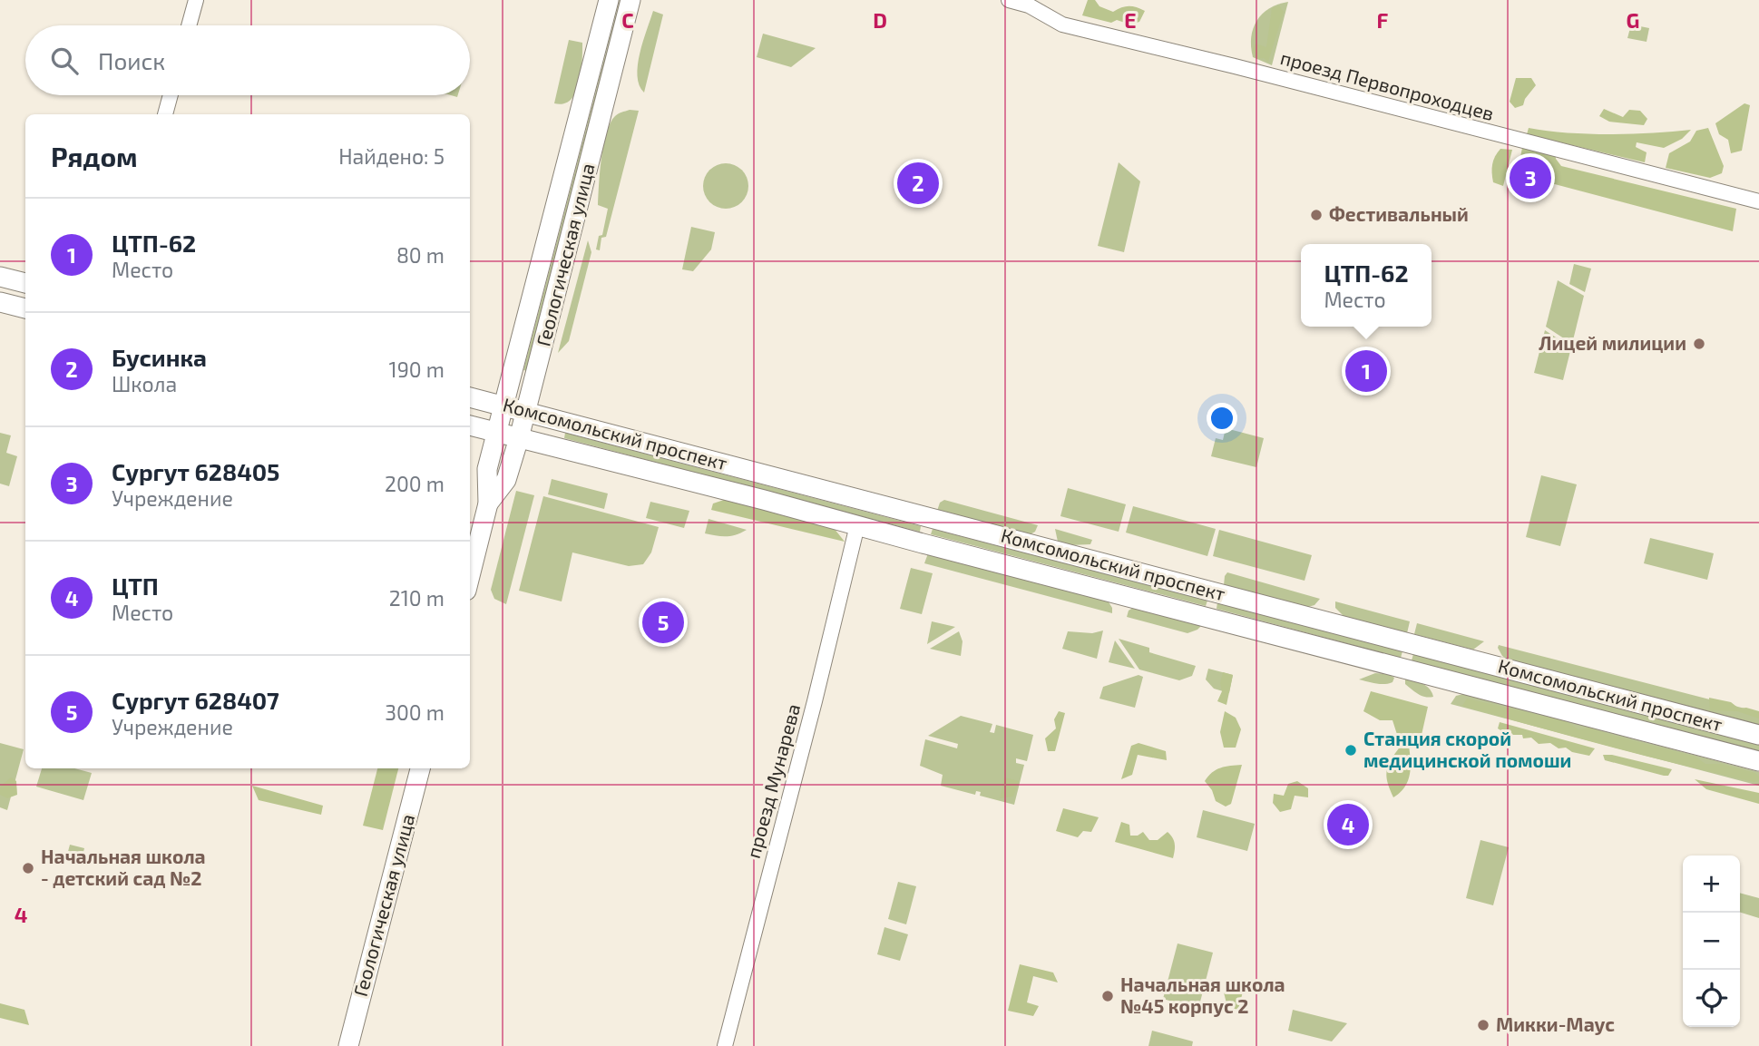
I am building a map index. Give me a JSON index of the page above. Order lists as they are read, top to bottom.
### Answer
{
  "streets": {
    "main road": ["Геологическая улица", "Комсомольский проспект"],
    "street": ["проезд Первопроходцев", "проезд Мунарева"]
  },
  "crossings": [
    ["Геологическая улица", "Комсомольский проспект"],
    ["Комсомольский проспект", "проезд Мунарева"]
  ],
  "places": [
    "Фестивальный",
    "Лицей милиции",
    "Cтанция скорой медицинской помоши",
    "Начальная школа - детский сад №2",
    "Начальная школа №45 корпус 2",
    "Микки-Маус"
  ],
  "page": {
    "search": "Поиск",
    "heading": ["Рядом", "Найдено: 5"],
    "pins": [
      "3",
      "2",
      "1",
      "5",
      "4"
    ],
    "list": [
      {
        "mark": "1",
        "name": "ЦТП-62",
        "note": "Место",
        "value": "80 m"
      },
      {
        "mark": "2",
        "name": "Бусинка",
        "note": "Школа",
        "value": "190 m"
      },
      {
        "mark": "3",
        "name": "Сургут 628405",
        "note": "Учреждение",
        "value": "200 m"
      },
      {
        "mark": "4",
        "name": "ЦТП",
        "note": "Место",
        "value": "210 m"
      },
      {
        "mark": "5",
        "name": "Сургут 628407",
        "note": "Учреждение",
        "value": "300 m"
      }
    ],
    "popup": ["ЦТП-62", "Место"],
    "map_buttons": ["+", "−"]
  },
  "grid": {
    "columns": [
      "C",
      "D",
      "E",
      "F",
      "G"
    ],
    "rows": ["4"]
  }
}
